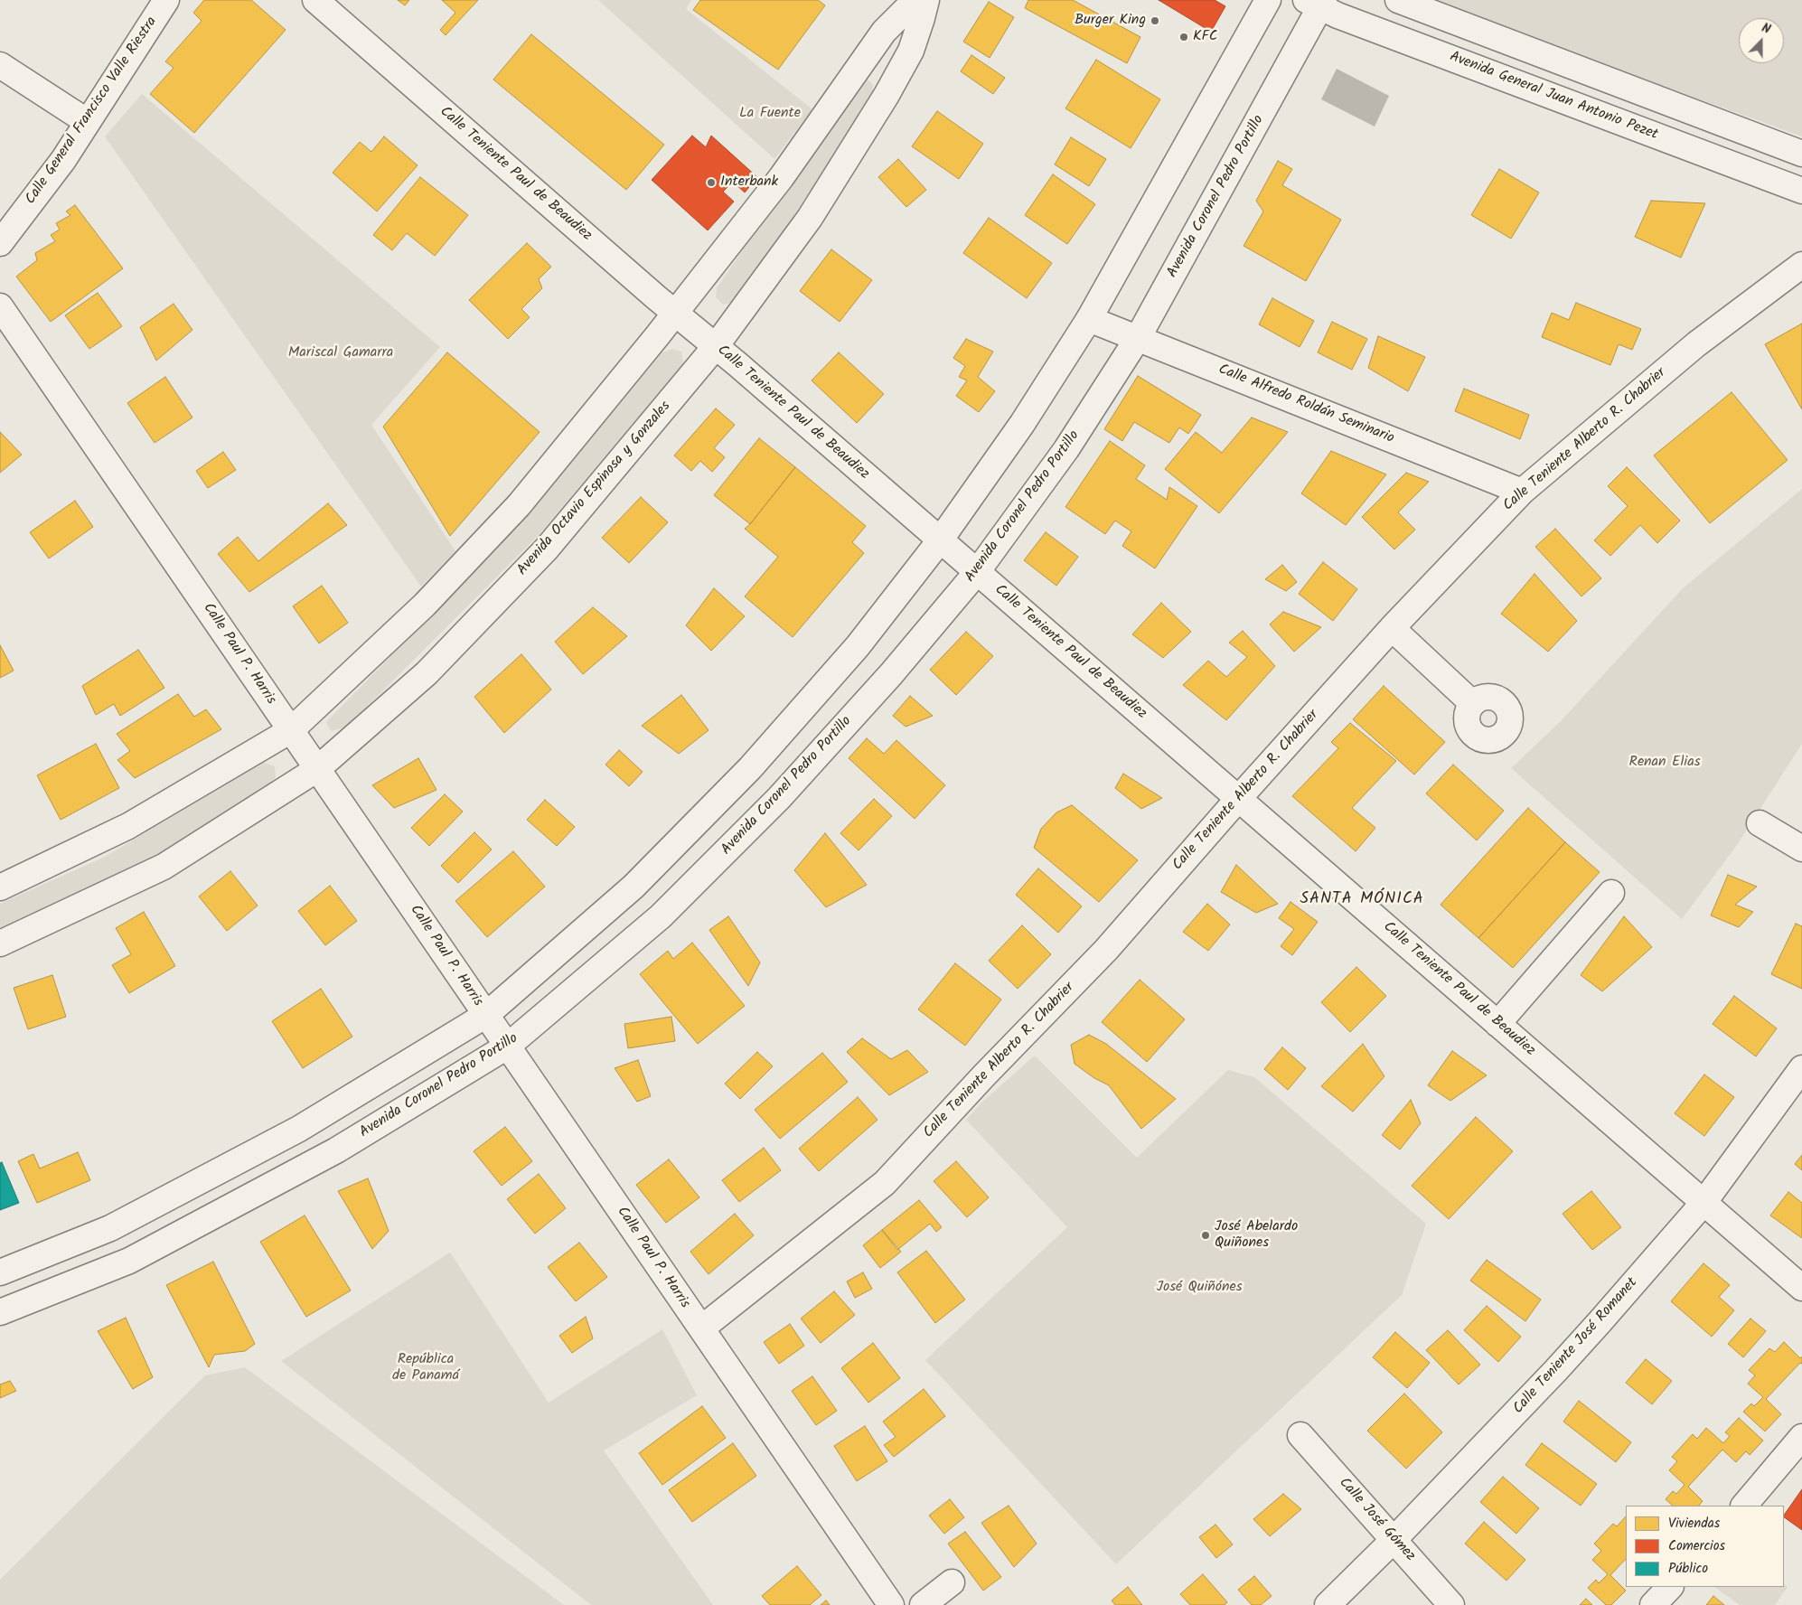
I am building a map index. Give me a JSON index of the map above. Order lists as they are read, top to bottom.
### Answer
{
  "streets": {
    "street": [
      "Avenida General Juan Antonio Pezet",
      "Calle General Francisco Valle Riestra",
      "Calle Teniente Paul de Beaudiez",
      "Avenida Coronel Pedro Portillo",
      "Calle Alfredo Roldán Seminario",
      "Calle Teniente Alberto R. Chabrier",
      "Avenida Octavio Espinosa y Gonzales",
      "Calle Paul P. Harris",
      "Calle Teniente José Romanet",
      "Calle José Gómez"
    ]
  },
  "crossings": [
    ["Avenida General Juan Antonio Pezet", "Avenida Coronel Pedro Portillo"],
    ["Calle Teniente Paul de Beaudiez", "Avenida Coronel Pedro Portillo"],
    ["Calle Teniente Paul de Beaudiez", "Calle Teniente Alberto R. Chabrier"],
    ["Calle Teniente Paul de Beaudiez", "Avenida Octavio Espinosa y Gonzales"],
    ["Calle Teniente Paul de Beaudiez", "Calle Teniente José Romanet"],
    ["Avenida Coronel Pedro Portillo", "Calle Alfredo Roldán Seminario"],
    ["Avenida Coronel Pedro Portillo", "Calle Paul P. Harris"],
    ["Calle Alfredo Roldán Seminario", "Calle Teniente Alberto R. Chabrier"],
    ["Calle Teniente Alberto R. Chabrier", "Calle Paul P. Harris"],
    ["Avenida Octavio Espinosa y Gonzales", "Calle Paul P. Harris"],
    ["Calle Teniente José Romanet", "Calle José Gómez"]
  ],
  "districts": ["SANTA MÓNICA"],
  "parks": [
    "La Fuente",
    "Mariscal Gamarra",
    "Renan Elias",
    "José Quiñónes",
    "República de Panamá"
  ],
  "places": [
    "Burger King",
    "KFC",
    "Interbank",
    "José Abelardo Quiñones"
  ],
  "legend": ["Viviendas", "Comercios", "Público"],
  "north": "top"
}
